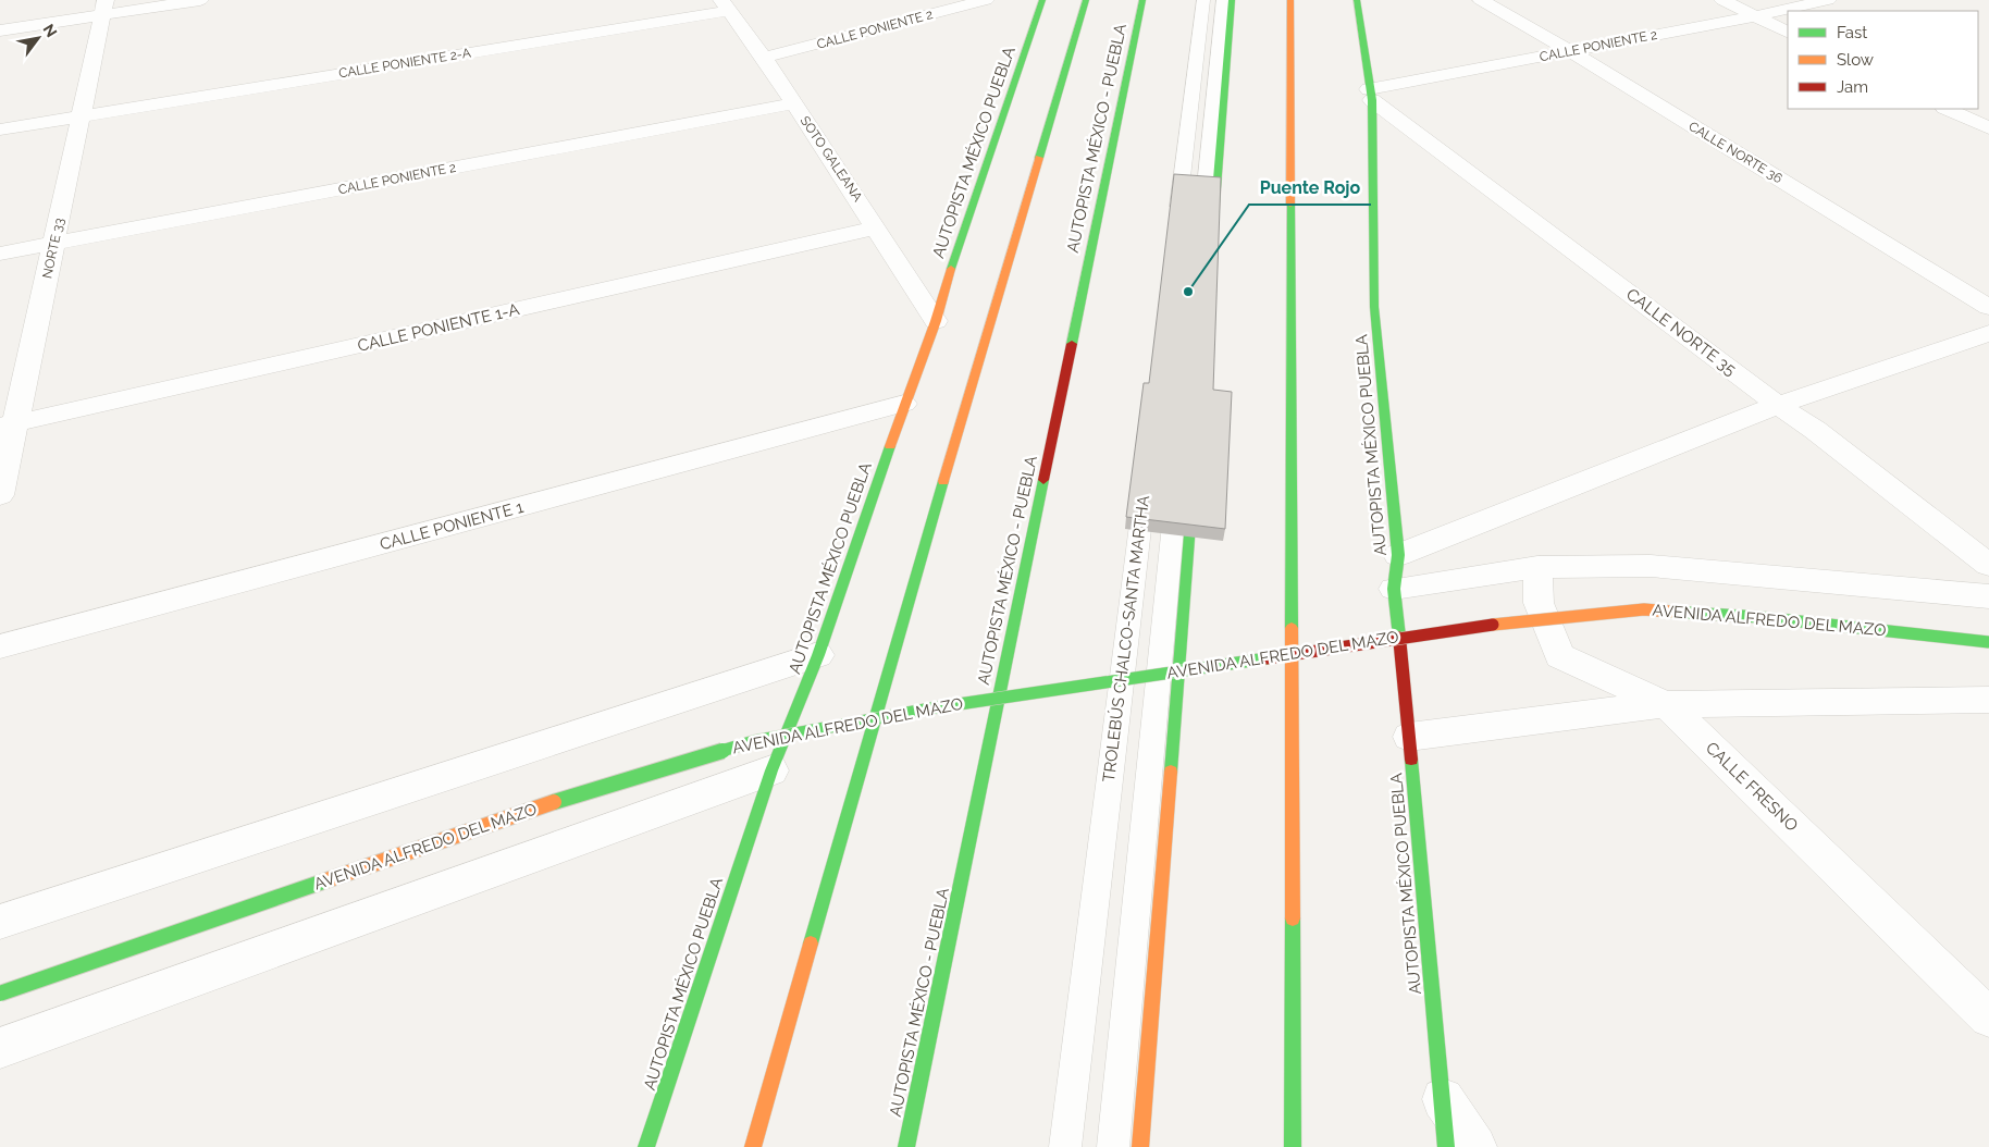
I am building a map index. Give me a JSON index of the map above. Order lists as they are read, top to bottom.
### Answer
{
  "streets": {
    "main road": ["AUTOPISTA MÉXICO - PUEBLA", "AUTOPISTA MÉXICO PUEBLA", "AVENIDA ALFREDO DEL MAZO"],
    "street": [
      "CALLE PONIENTE 2",
      "CALLE PONIENTE 2-A",
      "CALLE NORTE 36",
      "SOTO GALEANA",
      "NORTE 33",
      "CALLE PONIENTE 1-A",
      "CALLE NORTE 35",
      "CALLE PONIENTE 1",
      "CALLE FRESNO"
    ],
    "lane": ["TROLEBÚS CHALCO-SANTA MARTHA"]
  },
  "crossings": [
    ["CALLE PONIENTE 2", "AUTOPISTA MÉXICO PUEBLA"],
    ["CALLE PONIENTE 2", "CALLE NORTE 36"],
    ["CALLE PONIENTE 2", "SOTO GALEANA"],
    ["CALLE PONIENTE 2", "NORTE 33"],
    ["CALLE PONIENTE 2", "CALLE NORTE 35"],
    ["CALLE PONIENTE 2-A", "SOTO GALEANA"],
    ["CALLE PONIENTE 2-A", "NORTE 33"],
    ["AUTOPISTA MÉXICO PUEBLA", "SOTO GALEANA"],
    ["AUTOPISTA MÉXICO PUEBLA", "CALLE NORTE 35"],
    ["AUTOPISTA MÉXICO PUEBLA", "CALLE PONIENTE 1"],
    ["SOTO GALEANA", "CALLE PONIENTE 1-A"],
    ["NORTE 33", "CALLE PONIENTE 1-A"]
  ],
  "places": ["Puente Rojo"],
  "legend": ["Fast", "Slow", "Jam"],
  "north": "top right"
}
